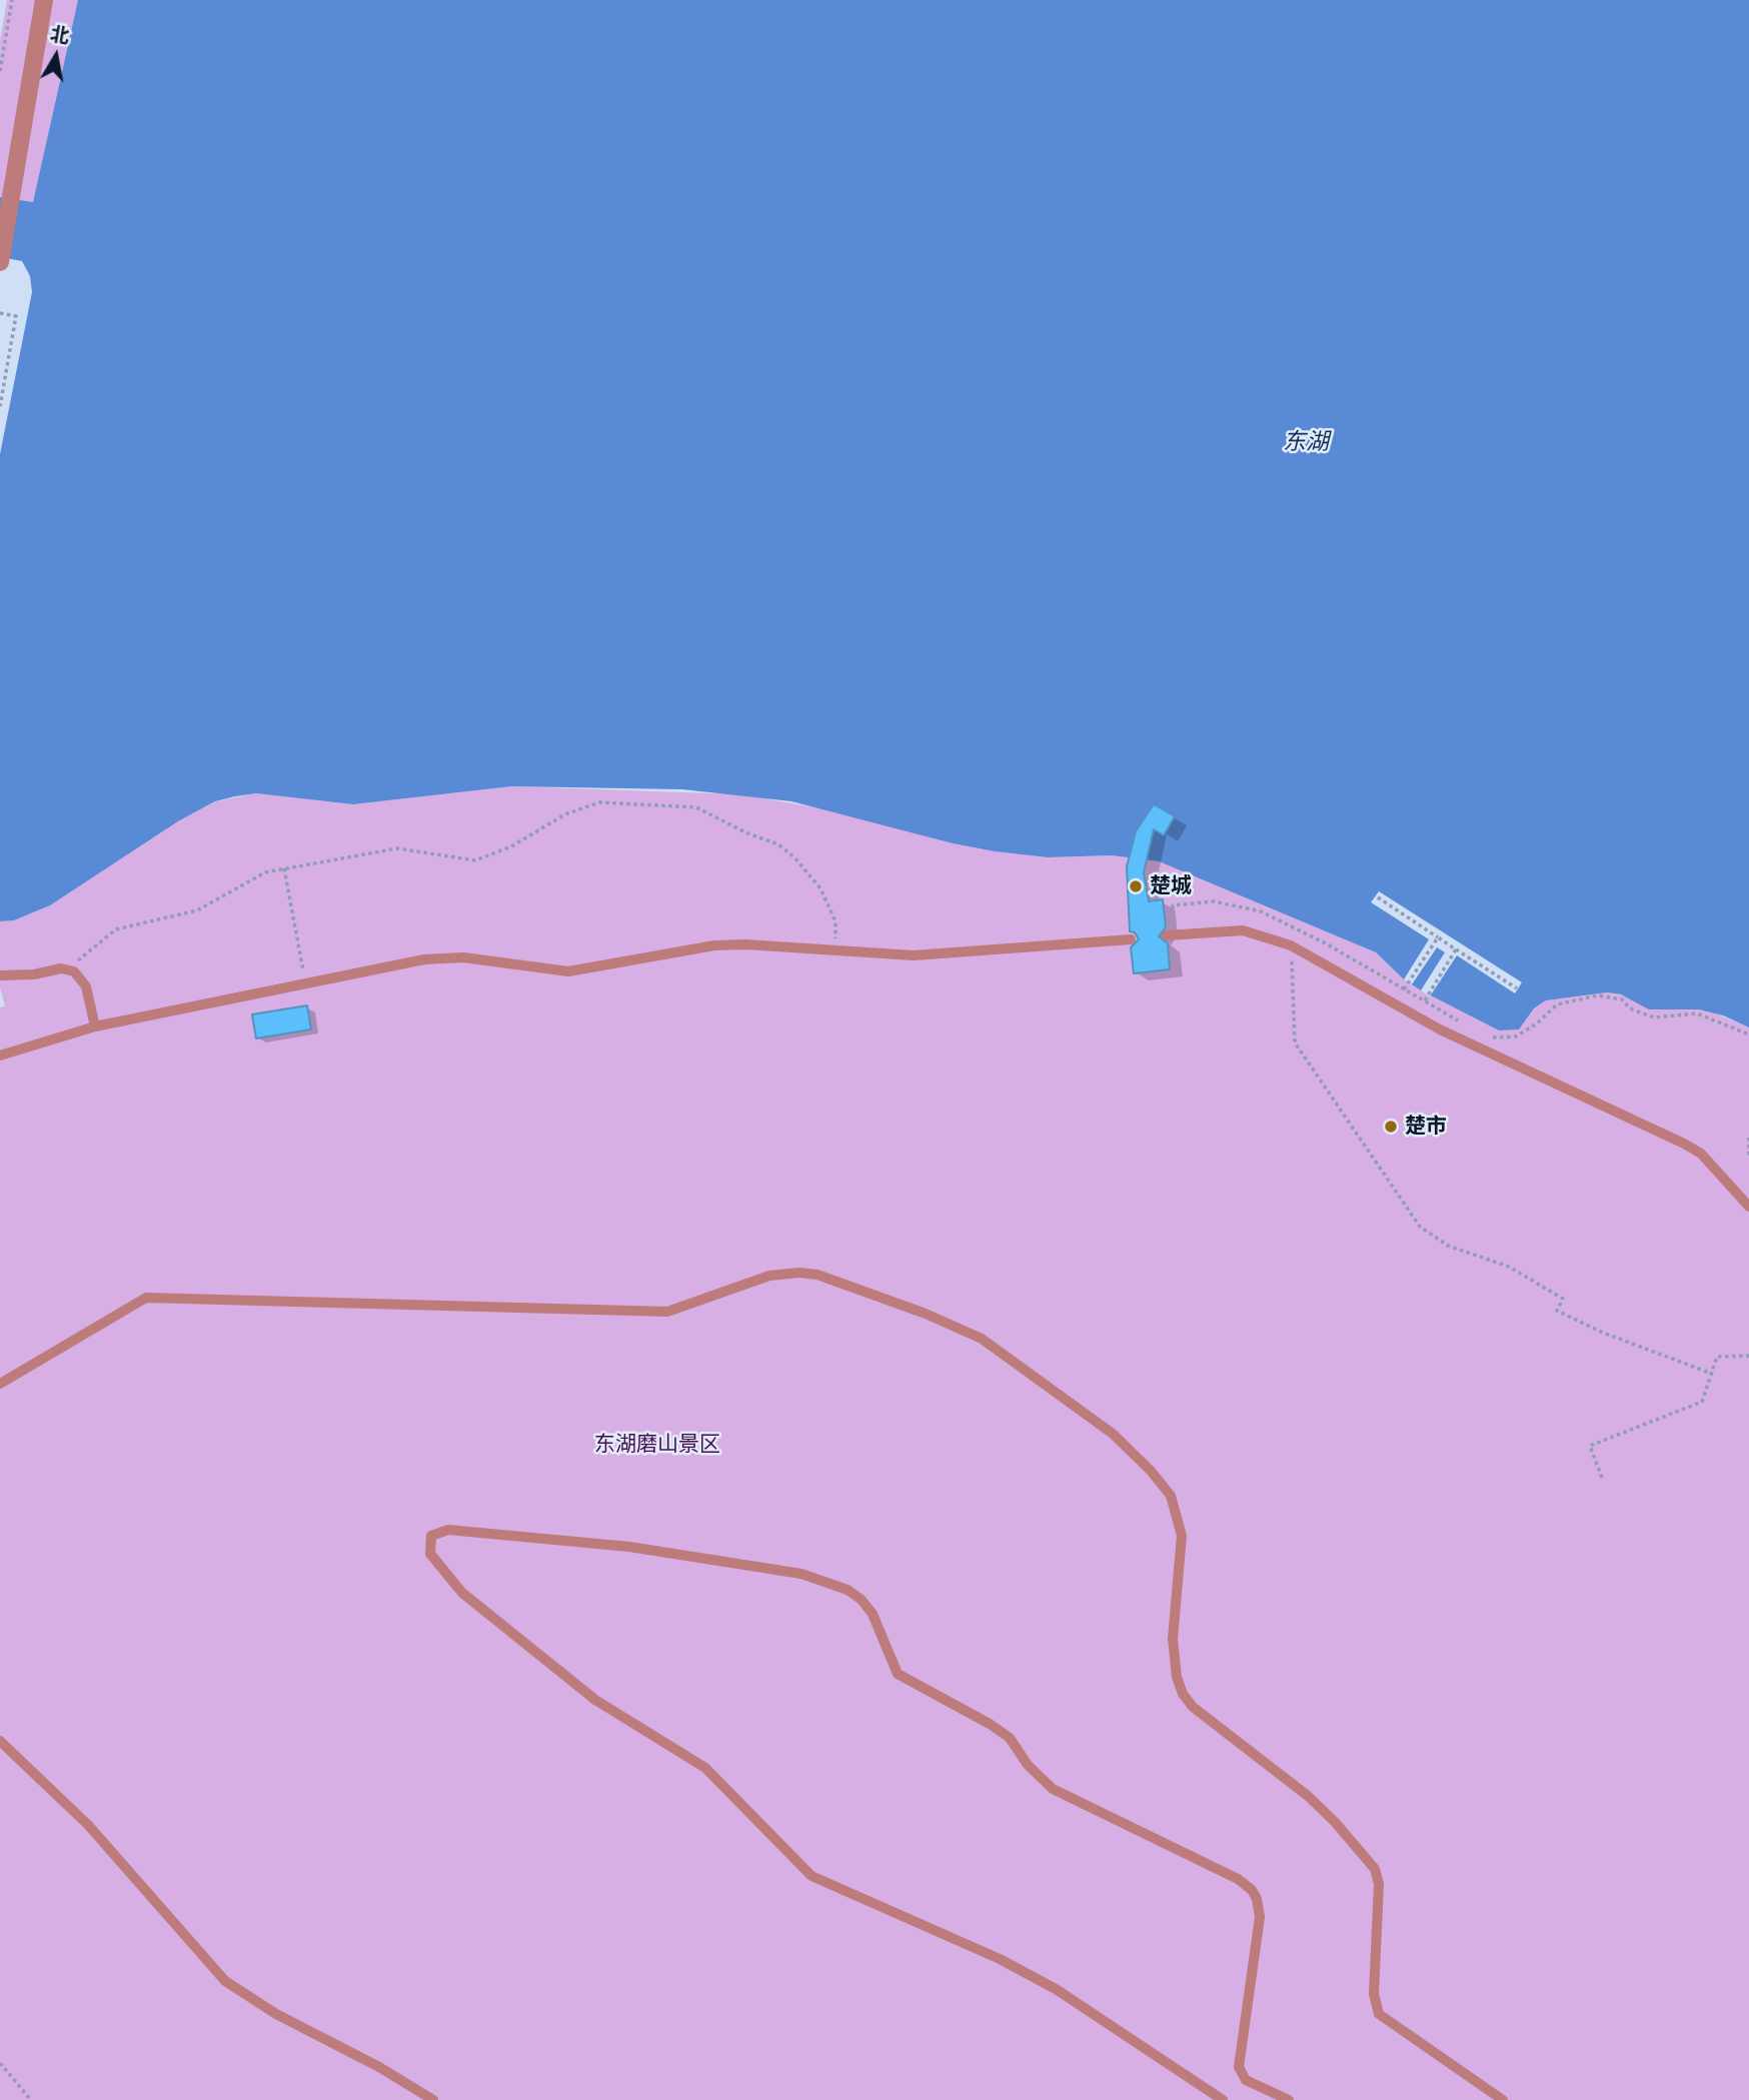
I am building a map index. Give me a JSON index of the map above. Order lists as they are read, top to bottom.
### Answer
{
  "water": ["东湖"],
  "parks": ["东湖磨山景区"],
  "places": ["楚城", "楚市"],
  "north": "top"
}
